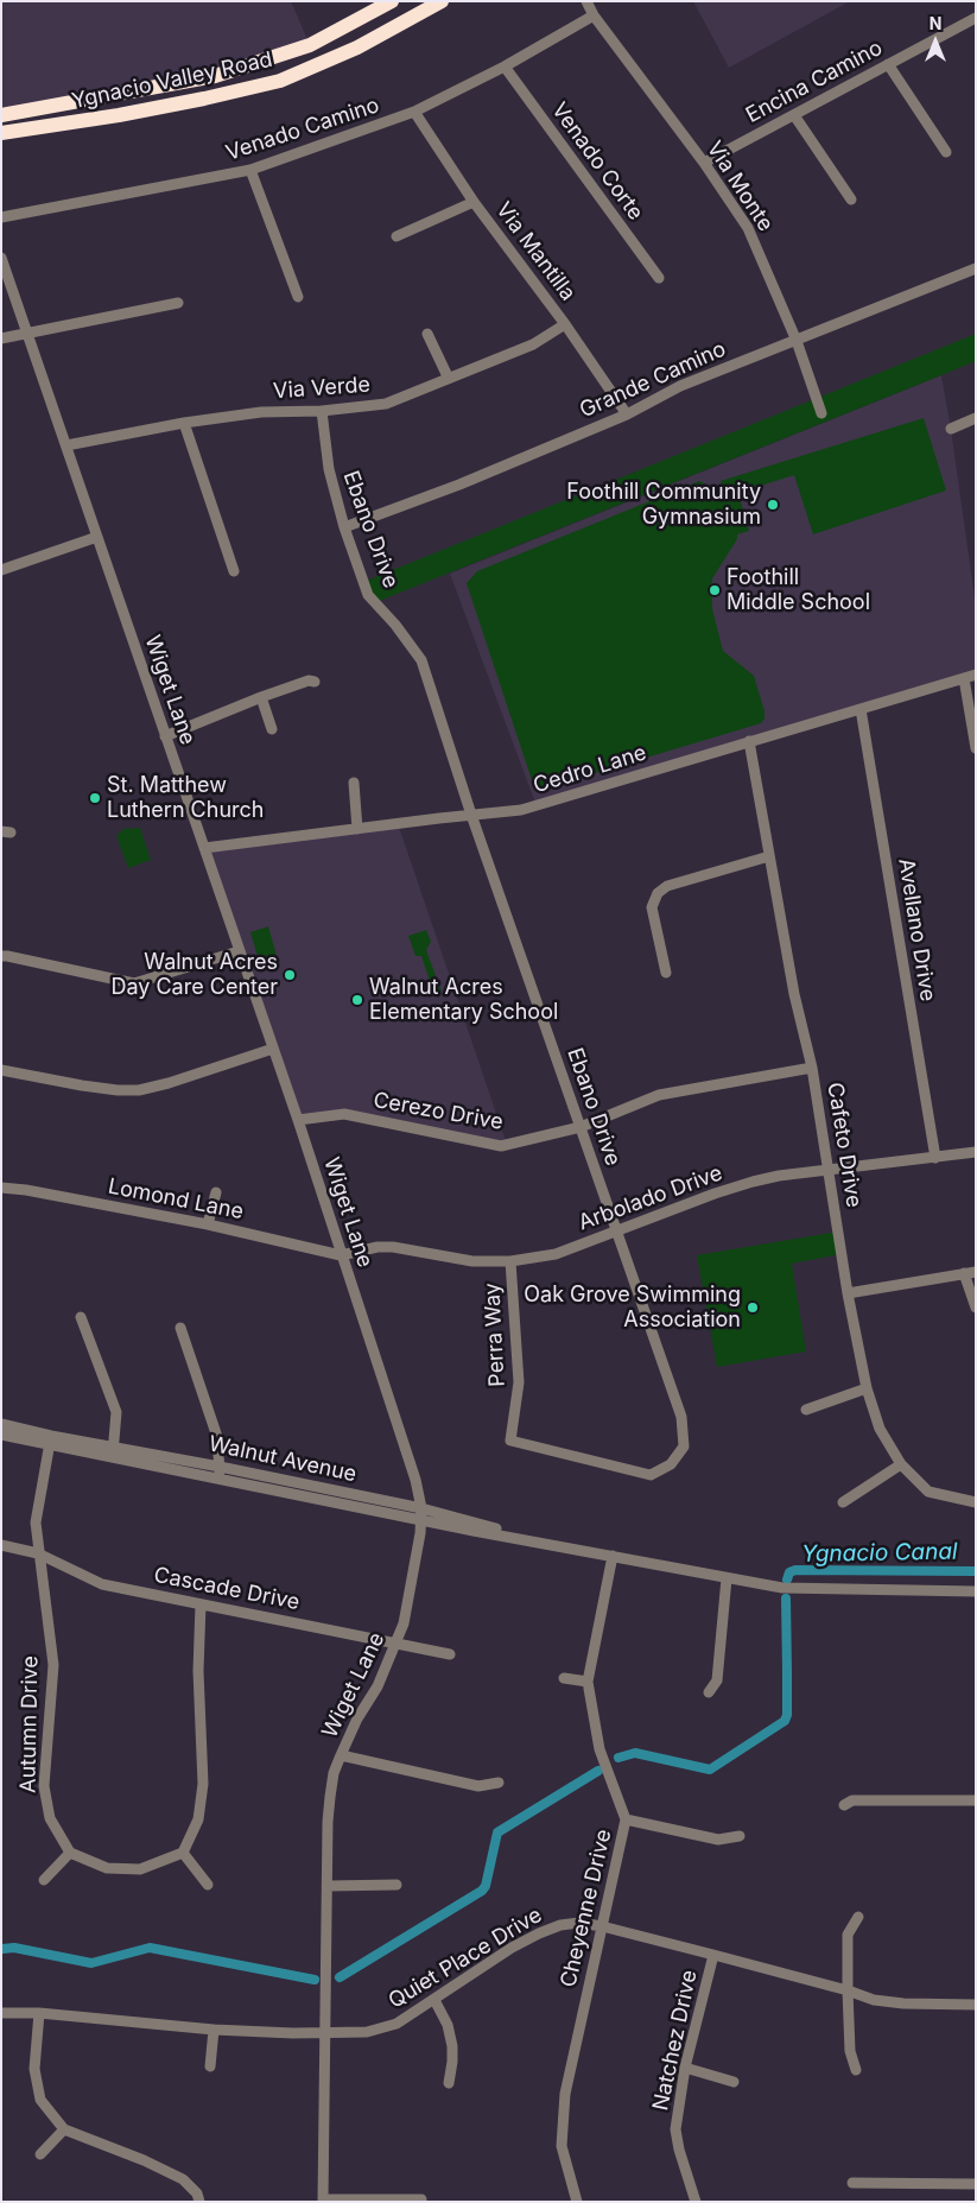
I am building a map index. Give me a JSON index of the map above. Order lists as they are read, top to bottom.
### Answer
{
  "streets": {
    "highway": ["Ygnacio Valley Road"],
    "street": [
      "Encina Camino",
      "Venado Camino",
      "Venado Corte",
      "Via Monte",
      "Via Mantilla",
      "Grande Camino",
      "Via Verde",
      "Ebano Drive",
      "Wiget Lane",
      "Cedro Lane",
      "Avellano Drive",
      "Cerezo Drive",
      "Cafeto Drive",
      "Arbolado Drive",
      "Lomond Lane",
      "Perra Way",
      "Walnut Avenue",
      "Cascade Drive",
      "Autumn Drive",
      "Cheyenne Drive",
      "Quiet Place Drive",
      "Natchez Drive"
    ]
  },
  "crossings": [
    ["Encina Camino", "Via Monte"],
    ["Venado Camino", "Venado Corte"],
    ["Venado Camino", "Via Monte"],
    ["Venado Camino", "Via Mantilla"],
    ["Via Monte", "Grande Camino"],
    ["Via Mantilla", "Grande Camino"],
    ["Via Mantilla", "Via Verde"],
    ["Grande Camino", "Ebano Drive"],
    ["Via Verde", "Ebano Drive"],
    ["Via Verde", "Wiget Lane"],
    ["Ebano Drive", "Cedro Lane"],
    ["Ebano Drive", "Cerezo Drive"],
    ["Ebano Drive", "Arbolado Drive"],
    ["Ebano Drive", "Perra Way"],
    ["Wiget Lane", "Cedro Lane"],
    ["Wiget Lane", "Cerezo Drive"],
    ["Wiget Lane", "Arbolado Drive"],
    ["Wiget Lane", "Lomond Lane"],
    ["Wiget Lane", "Walnut Avenue"],
    ["Wiget Lane", "Cascade Drive"],
    ["Wiget Lane", "Quiet Place Drive"],
    ["Cedro Lane", "Avellano Drive"],
    ["Cedro Lane", "Cafeto Drive"],
    ["Avellano Drive", "Arbolado Drive"],
    ["Cerezo Drive", "Cafeto Drive"],
    ["Cafeto Drive", "Arbolado Drive"],
    ["Arbolado Drive", "Lomond Lane"],
    ["Arbolado Drive", "Perra Way"],
    ["Walnut Avenue", "Autumn Drive"],
    ["Walnut Avenue", "Cheyenne Drive"],
    ["Cascade Drive", "Autumn Drive"],
    ["Cheyenne Drive", "Quiet Place Drive"],
    ["Quiet Place Drive", "Natchez Drive"]
  ],
  "water": ["Ygnacio Canal"],
  "places": [
    "Foothill Community Gymnasium",
    "Foothill Middle School",
    "St. Matthew Luthern Church",
    "Walnut Acres Day Care Center",
    "Walnut Acres Elementary School",
    "Oak Grove Swimming Association"
  ],
  "north": "top"
}
